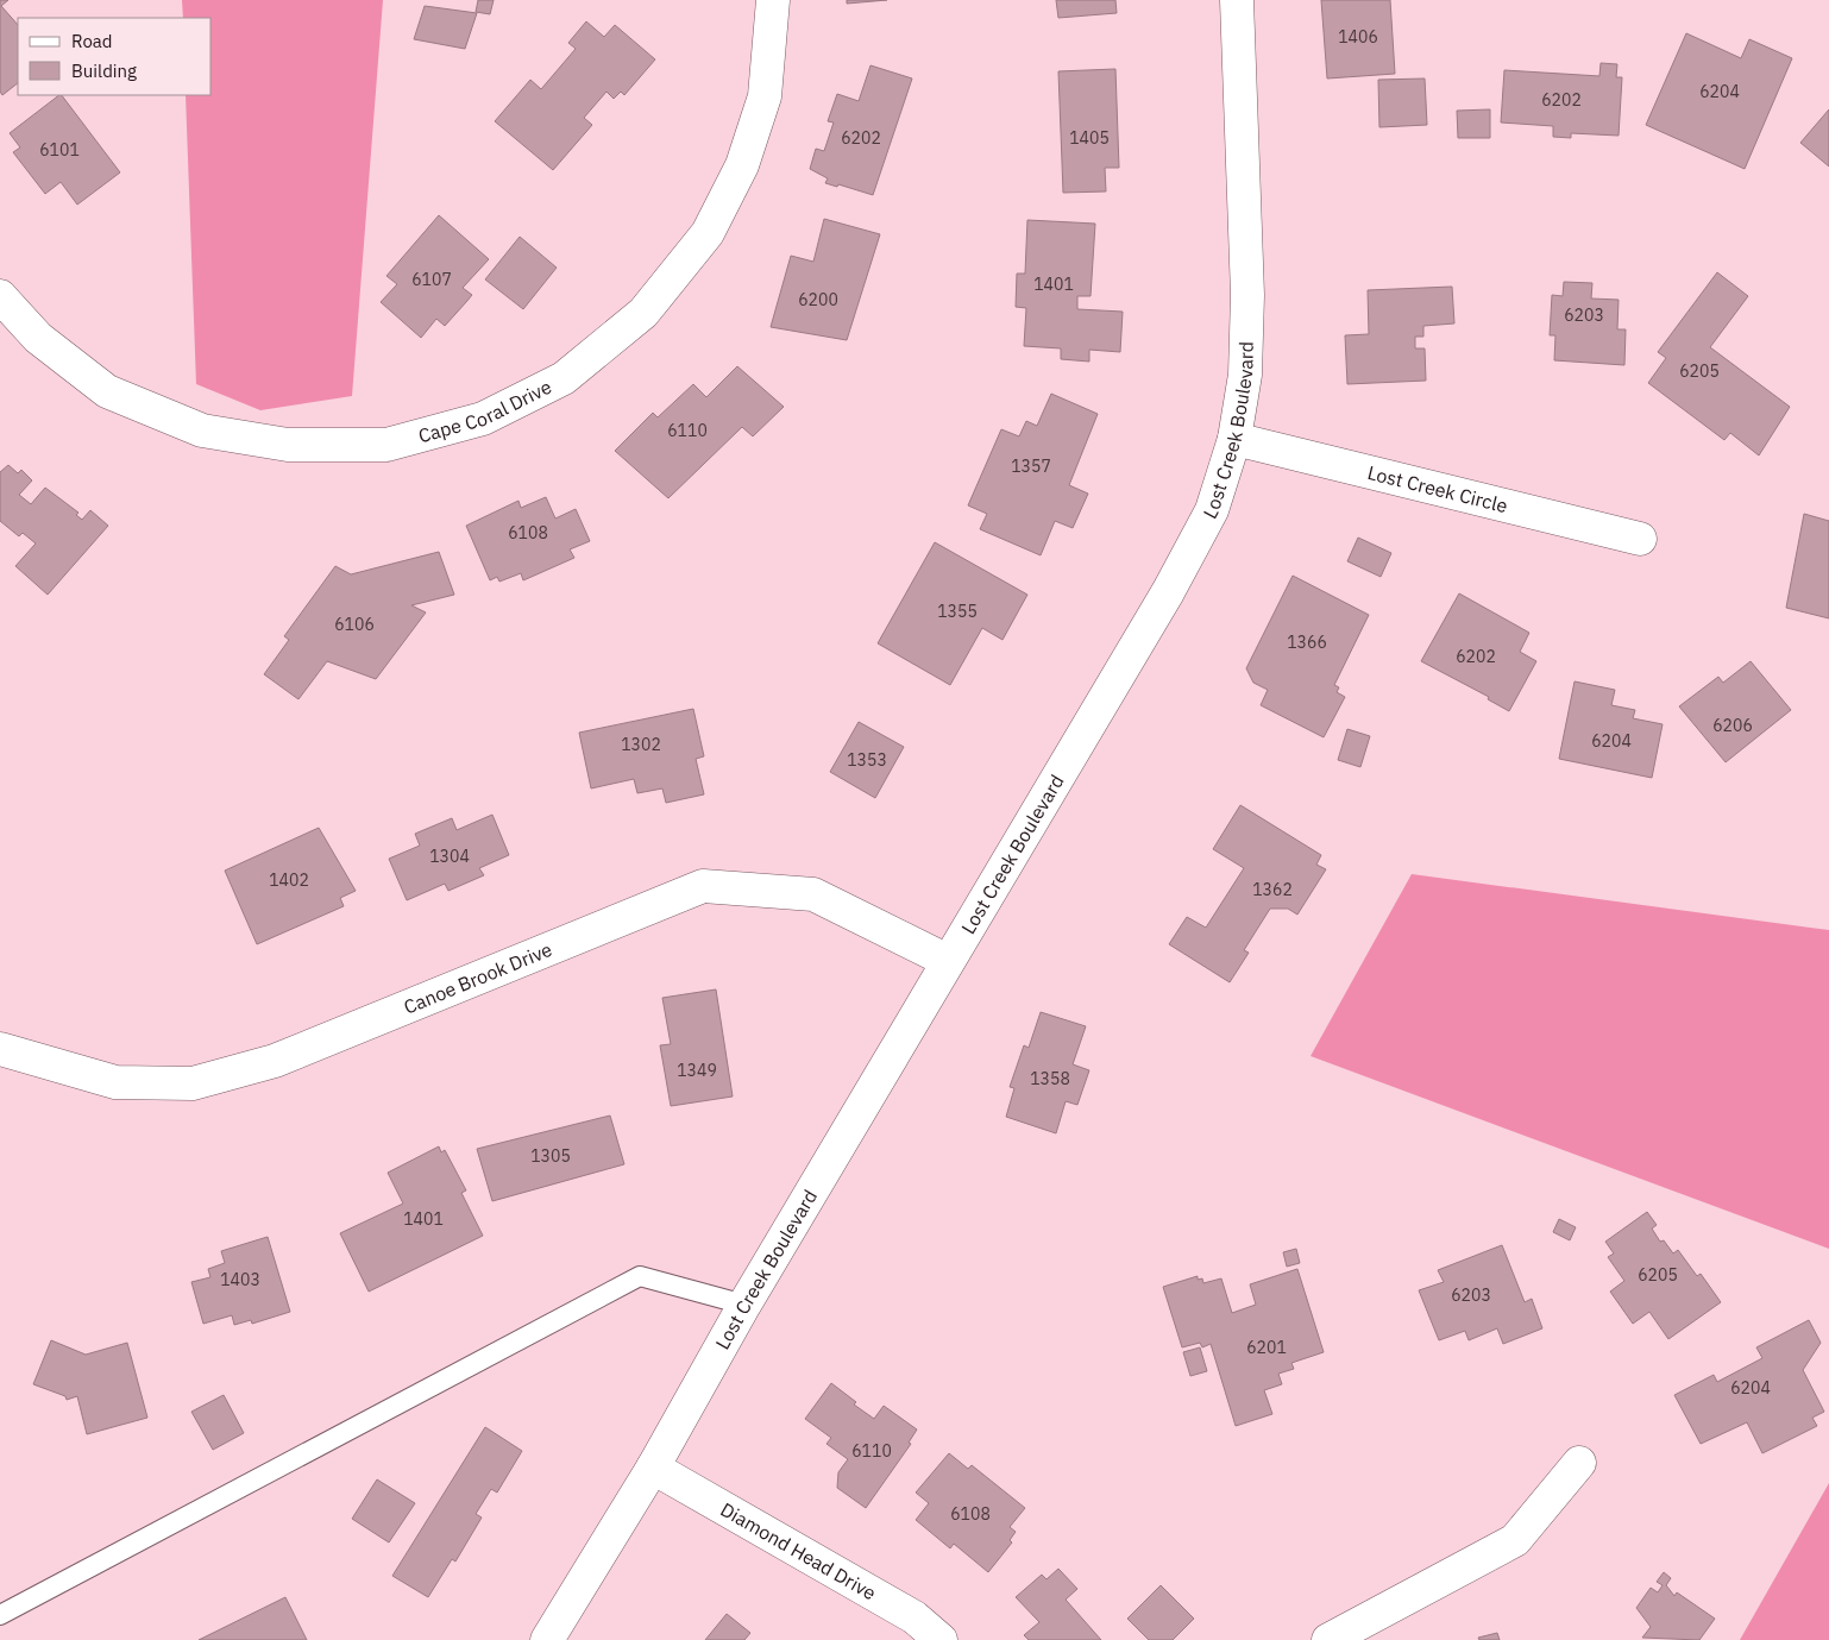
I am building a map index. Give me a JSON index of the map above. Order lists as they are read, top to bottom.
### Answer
{
  "streets": {
    "street": [
      "Cape Coral Drive",
      "Lost Creek Boulevard",
      "Lost Creek Circle",
      "Canoe Brook Drive",
      "Diamond Head Drive"
    ]
  },
  "crossings": [
    ["Lost Creek Boulevard", "Lost Creek Circle"],
    ["Lost Creek Boulevard", "Canoe Brook Drive"],
    ["Lost Creek Boulevard", "Diamond Head Drive"]
  ],
  "house_numbers": [
    "1406",
    "6204",
    "6202",
    "6202",
    "1405",
    "6101",
    "6107",
    "1401",
    "6200",
    "6203",
    "6205",
    "6110",
    "1357",
    "6108",
    "1355",
    "6106",
    "1366",
    "6202",
    "6206",
    "6204",
    "1302",
    "1353",
    "1304",
    "1402",
    "1362",
    "1349",
    "1358",
    "1305",
    "1401",
    "6205",
    "1403",
    "6203",
    "6201",
    "6204",
    "6110",
    "6108"
  ],
  "legend": ["Road", "Building"]
}
